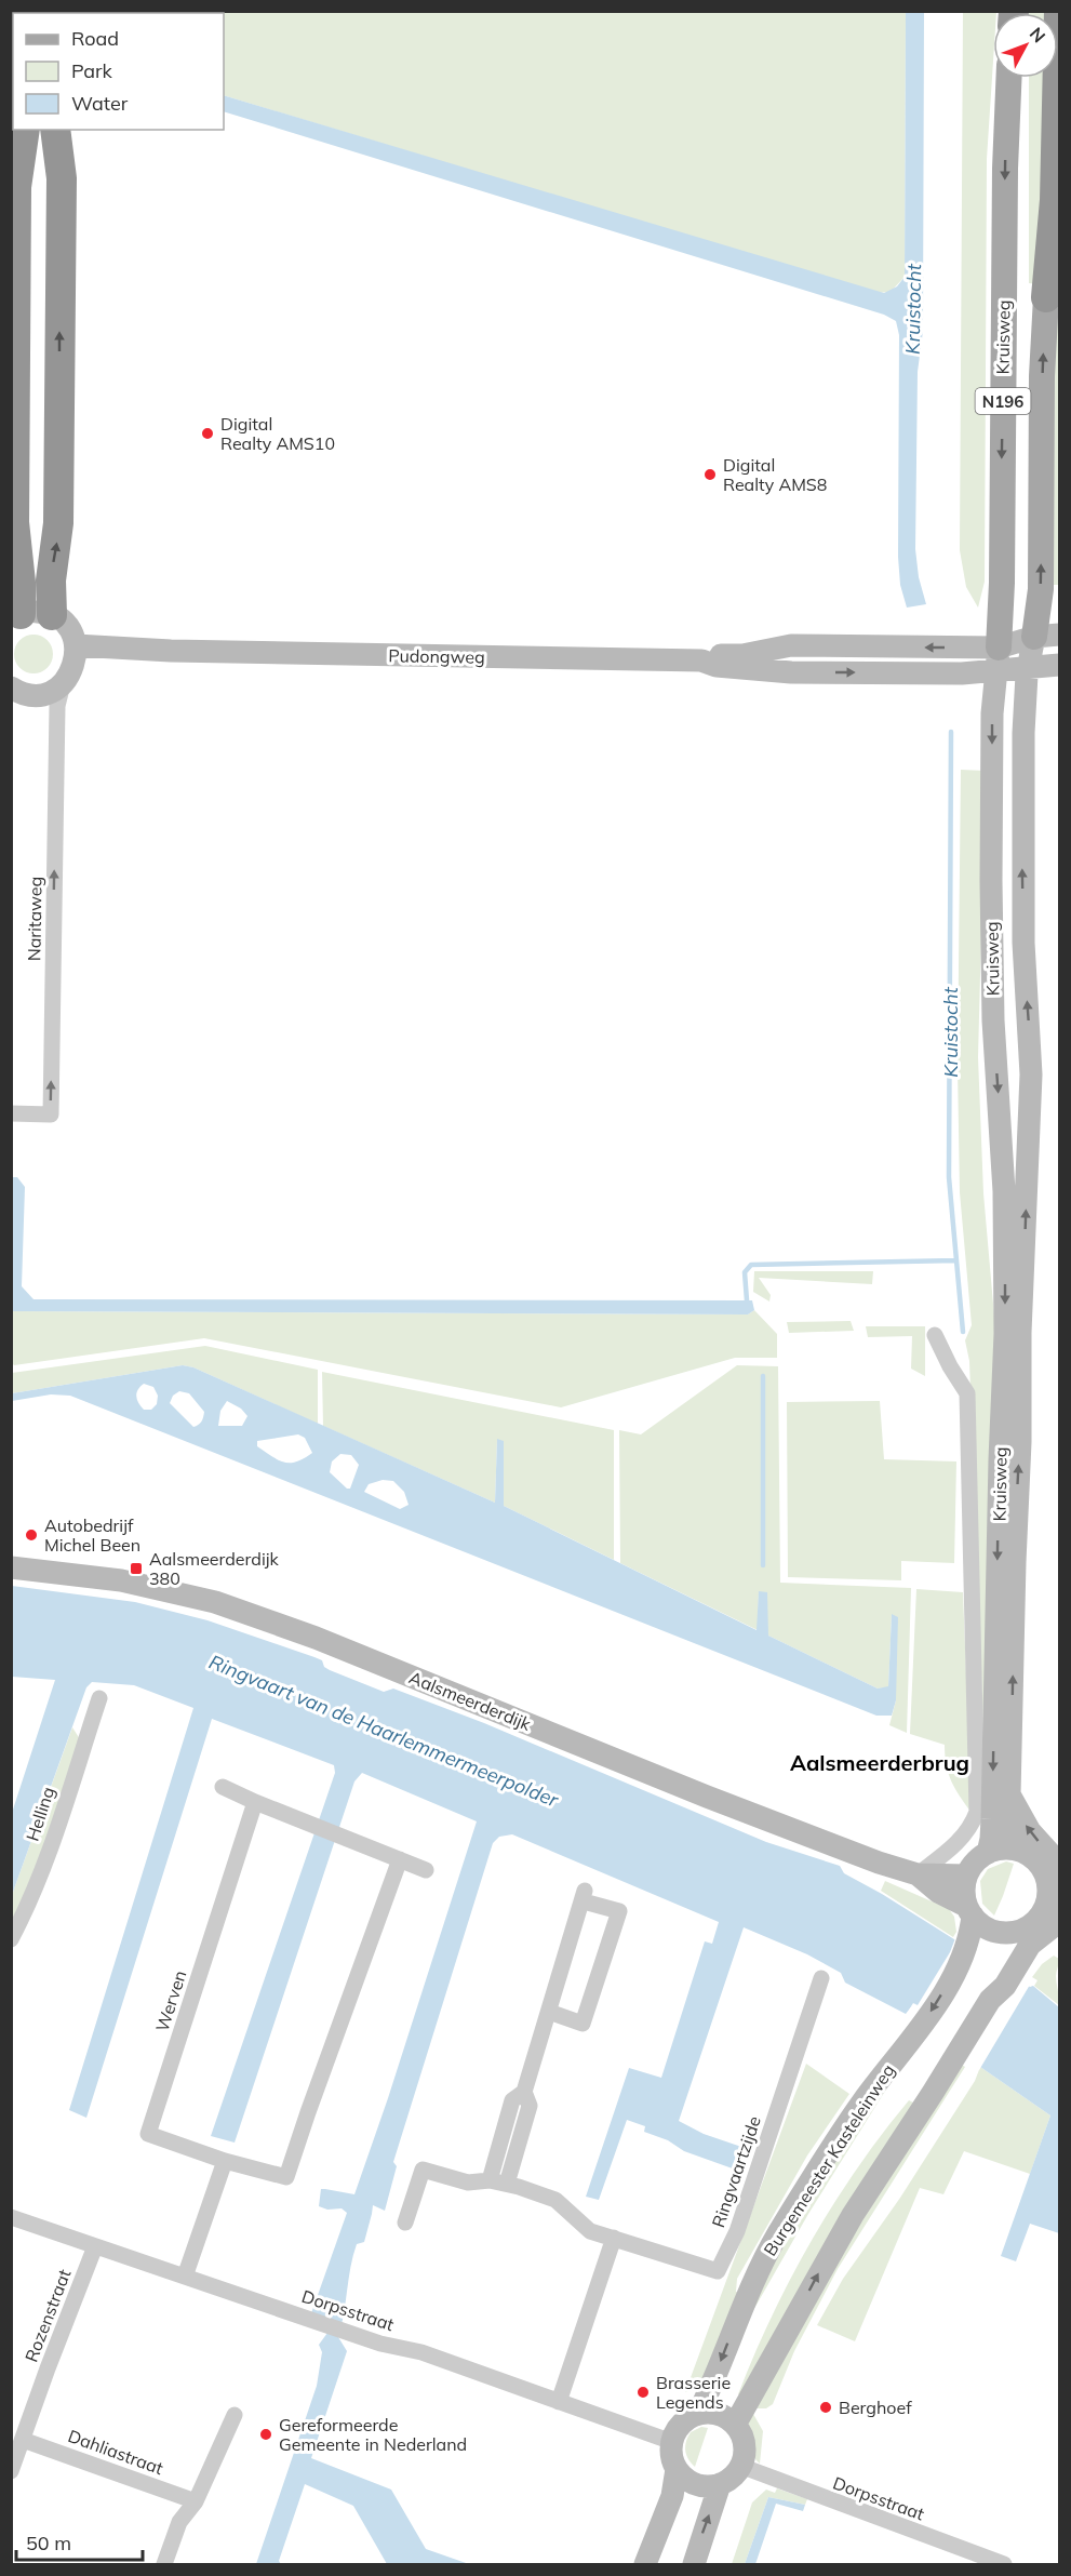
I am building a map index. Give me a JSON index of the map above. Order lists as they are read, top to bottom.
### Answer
{
  "streets": {
    "highway": ["Kruisweg", "N196"],
    "main road": ["Pudongweg", "Aalsmeerderdijk", "Burgemeester Kasteleinweg"],
    "street": [
      "Naritaweg",
      "Helling",
      "Werven",
      "Ringvaartzijde",
      "Dorpsstraat",
      "Rozenstraat",
      "Dahliastraat"
    ]
  },
  "crossings": [
    ["Kruisweg", "Pudongweg"],
    ["Kruisweg", "Aalsmeerderdijk"],
    ["Kruisweg", "Burgemeester Kasteleinweg"],
    ["Aalsmeerderdijk", "Burgemeester Kasteleinweg"],
    ["Burgemeester Kasteleinweg", "Dorpsstraat"],
    ["Dorpsstraat", "Rozenstraat"],
    ["Rozenstraat", "Dahliastraat"]
  ],
  "one_way": ["Naritaweg"],
  "districts": ["Aalsmeerderbrug"],
  "water": ["Kruistocht", "Ringvaart van de Haarlemmermeerpolder"],
  "places": {
    "other": [
      "Digital Realty AMS10",
      "Digital Realty AMS8",
      "Autobedrijf Michel Been",
      "Brasserie Legends",
      "Berghoef",
      "Gereformeerde Gemeente in Nederland"
    ],
    "transit": ["Aalsmeerderdijk 380"]
  },
  "legend": ["Road", "Park", "Water"],
  "scale_bar": "50 m",
  "north": "top right"
}
